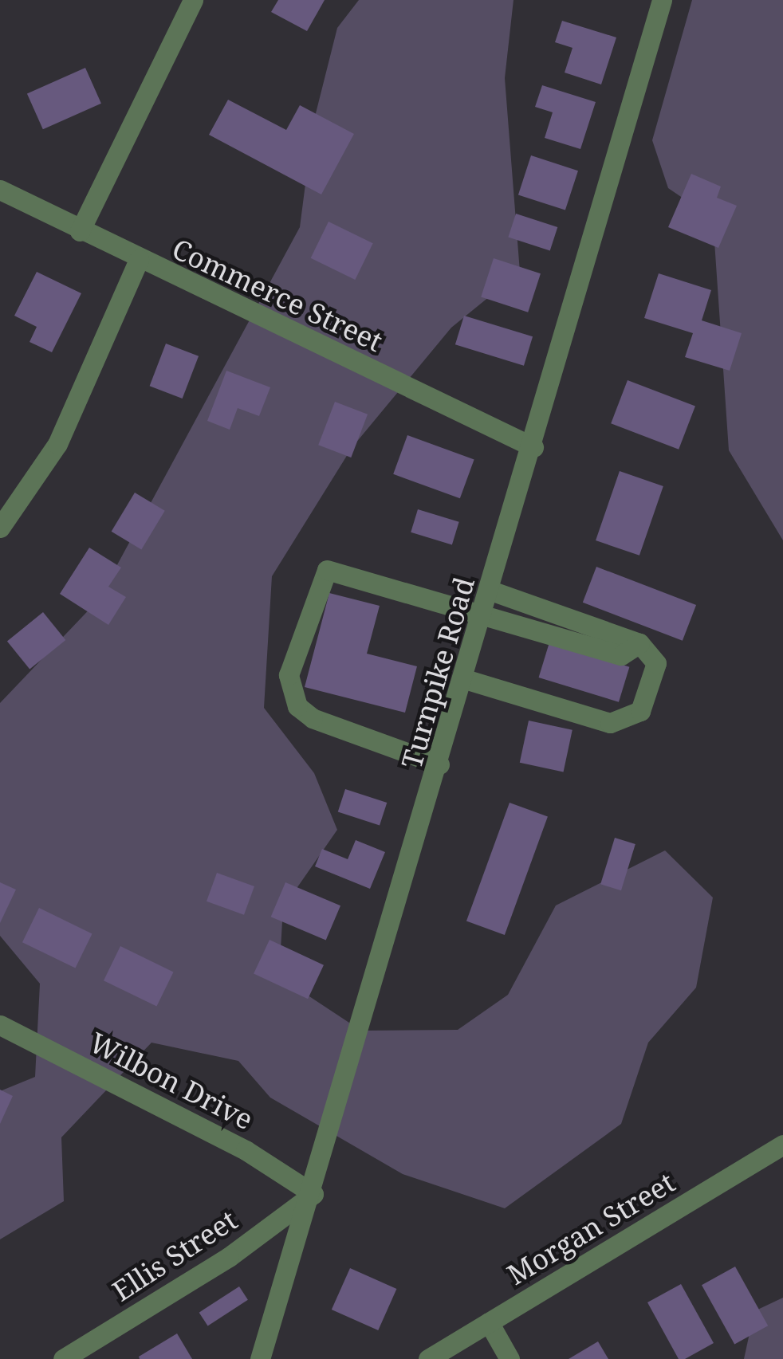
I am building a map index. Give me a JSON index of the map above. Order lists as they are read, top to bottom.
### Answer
{
  "streets": {
    "street": [
      "Commerce Street",
      "Turnpike Road",
      "Wilbon Drive",
      "Morgan Street",
      "Ellis Street"
    ]
  },
  "crossings": [
    ["Commerce Street", "Turnpike Road"],
    ["Turnpike Road", "Wilbon Drive"],
    ["Turnpike Road", "Ellis Street"],
    ["Wilbon Drive", "Ellis Street"]
  ]
}
